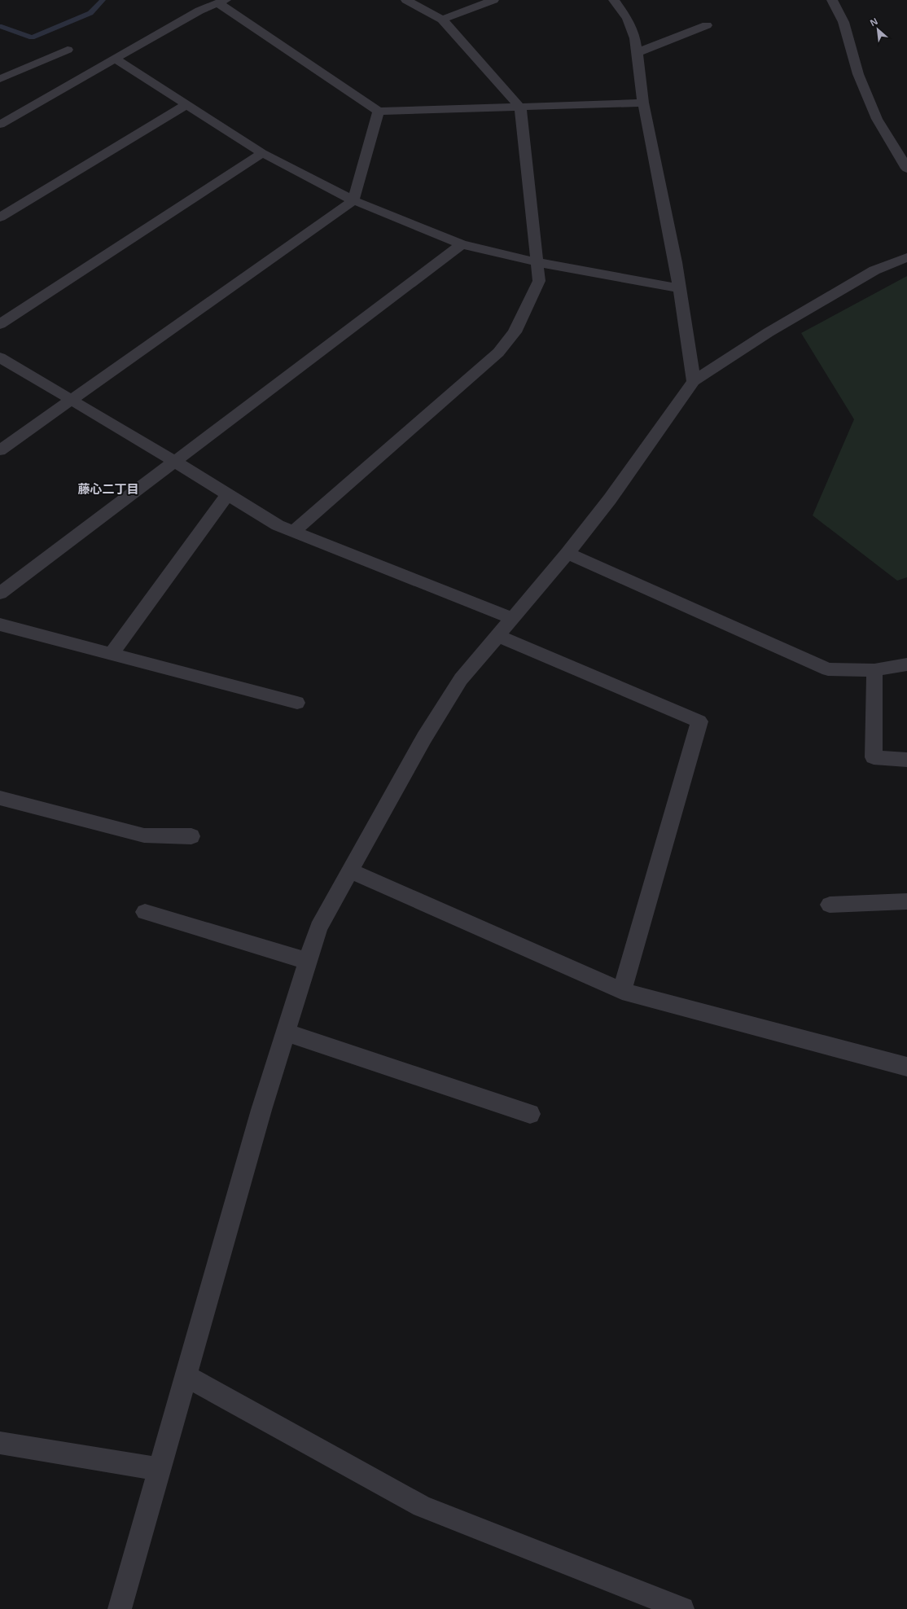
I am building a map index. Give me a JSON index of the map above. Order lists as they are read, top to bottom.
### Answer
{
  "districts": ["藤心二丁目"],
  "north": "top left"
}
